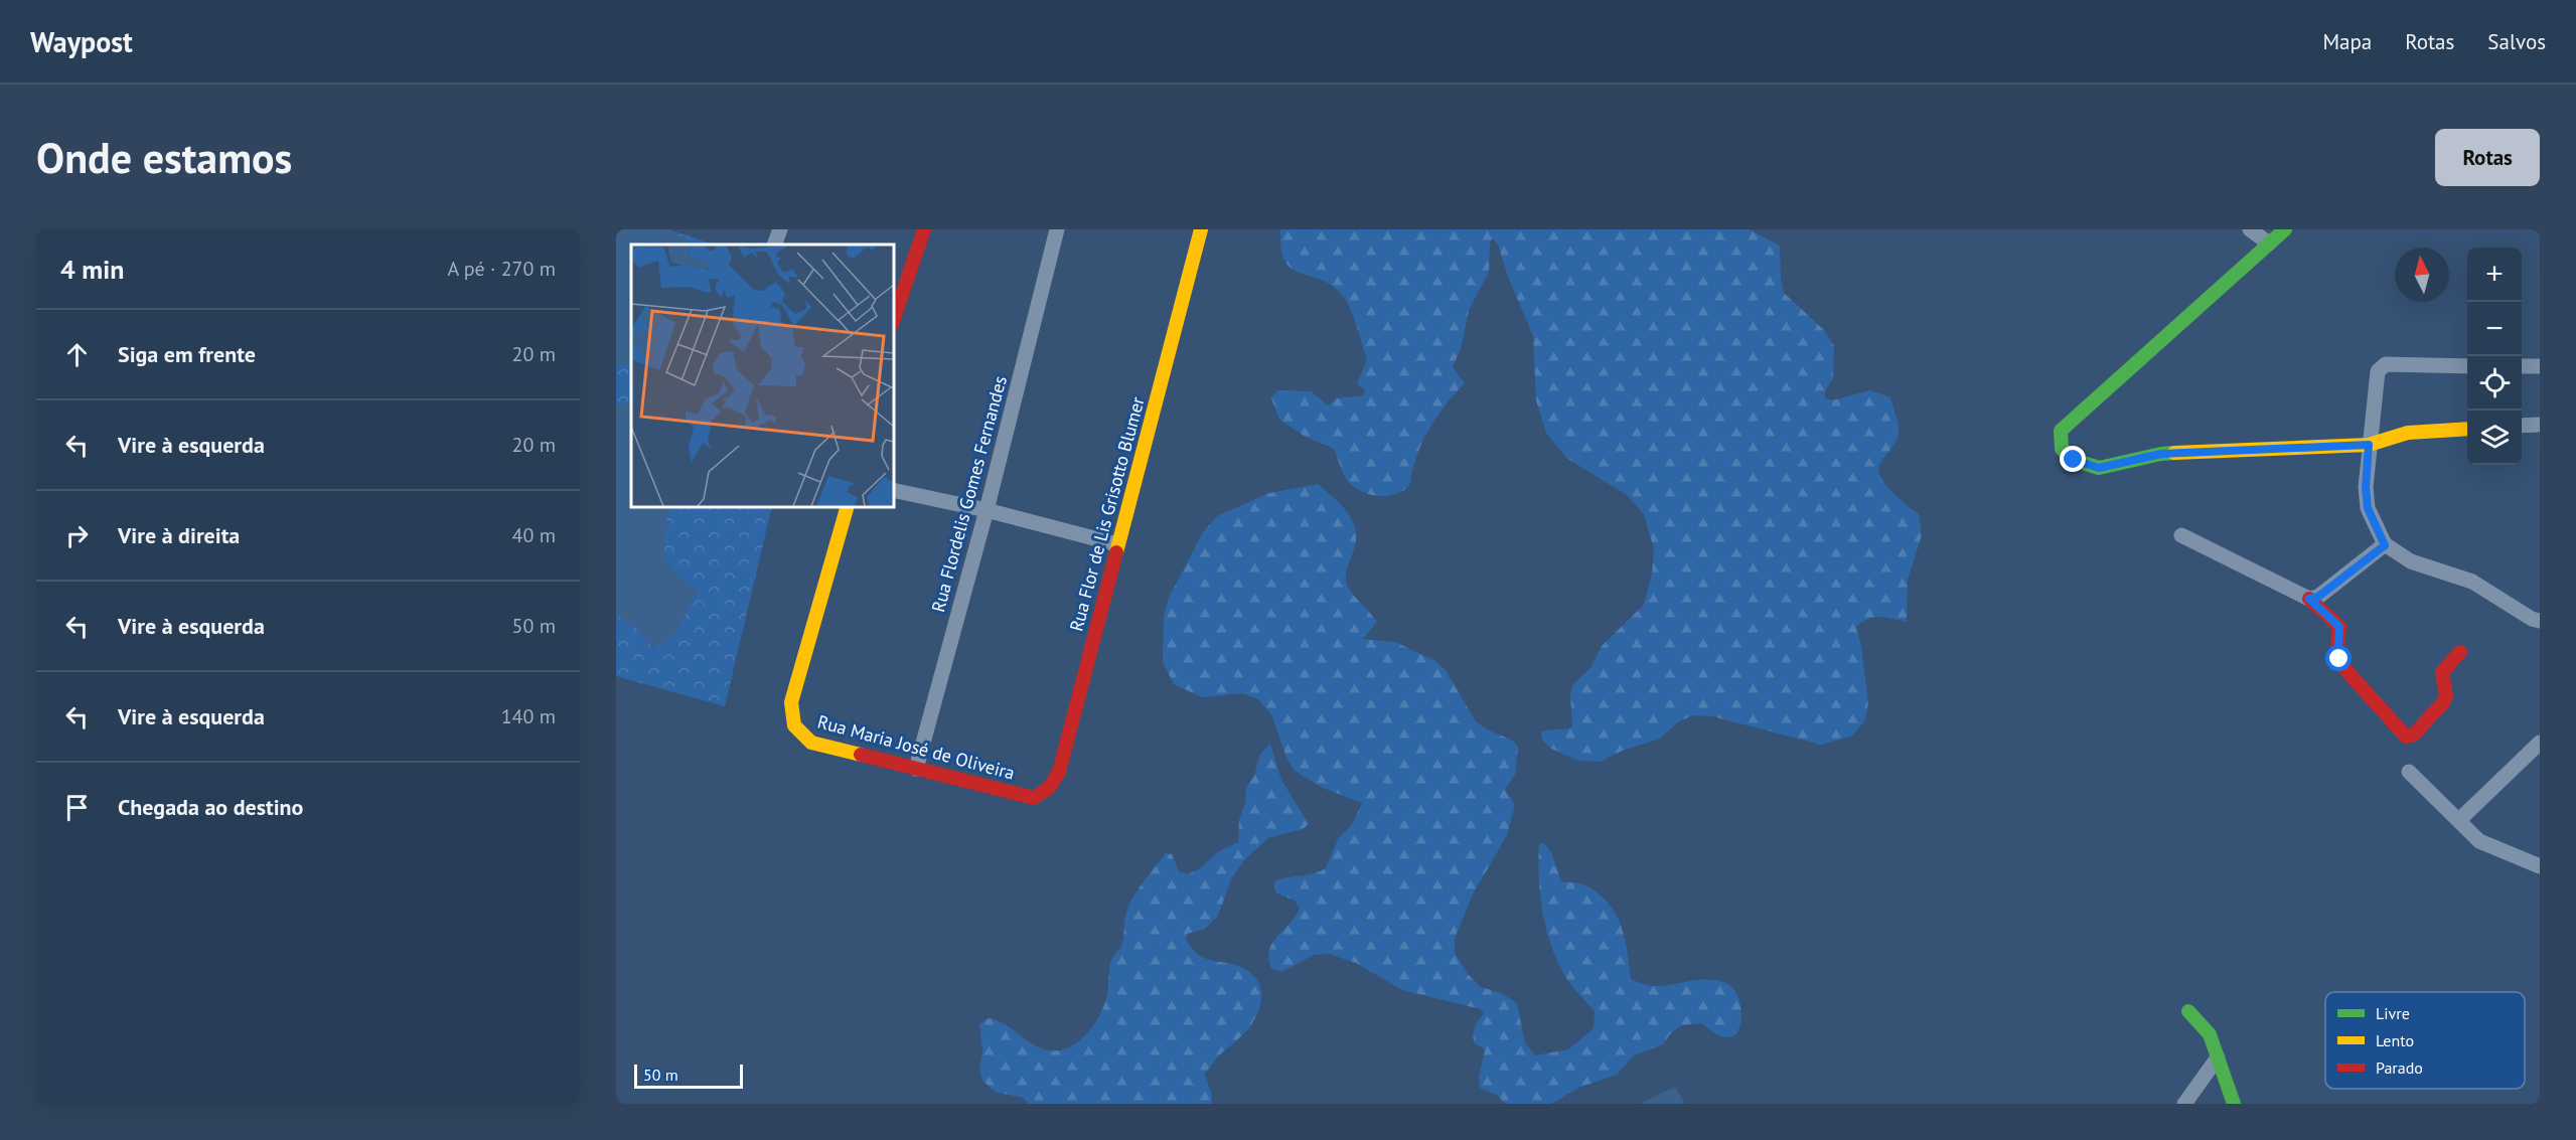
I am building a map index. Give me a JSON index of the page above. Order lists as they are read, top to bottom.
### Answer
{
  "streets": {
    "street": ["Rua Flordelis Gomes Fernandes", "Rua Flor de Lis Grisotto Blumer", "Rua Maria José de Oliveira"]
  },
  "crossings": [
    ["Rua Flordelis Gomes Fernandes", "Rua Maria José de Oliveira"],
    ["Rua Flor de Lis Grisotto Blumer", "Rua Maria José de Oliveira"]
  ],
  "legend": ["Livre", "Lento", "Parado"],
  "scale_bar": "50 m",
  "north": "top",
  "page": {
    "header": "Waypost",
    "nav": ["Mapa", "Rotas", "Salvos"],
    "buttons": "Rotas",
    "title": "Onde estamos",
    "heading": ["4 min", "A pé · 270 m"],
    "map_buttons": ["+", "−"],
    "list": [
      ["Siga em frente", "20 m"],
      ["Vire à esquerda", "20 m"],
      ["Vire à direita", "40 m"],
      ["Vire à esquerda", "50 m"],
      ["Vire à esquerda", "140 m"],
      "Chegada ao destino"
    ],
    "scale": "50 m"
  }
}
